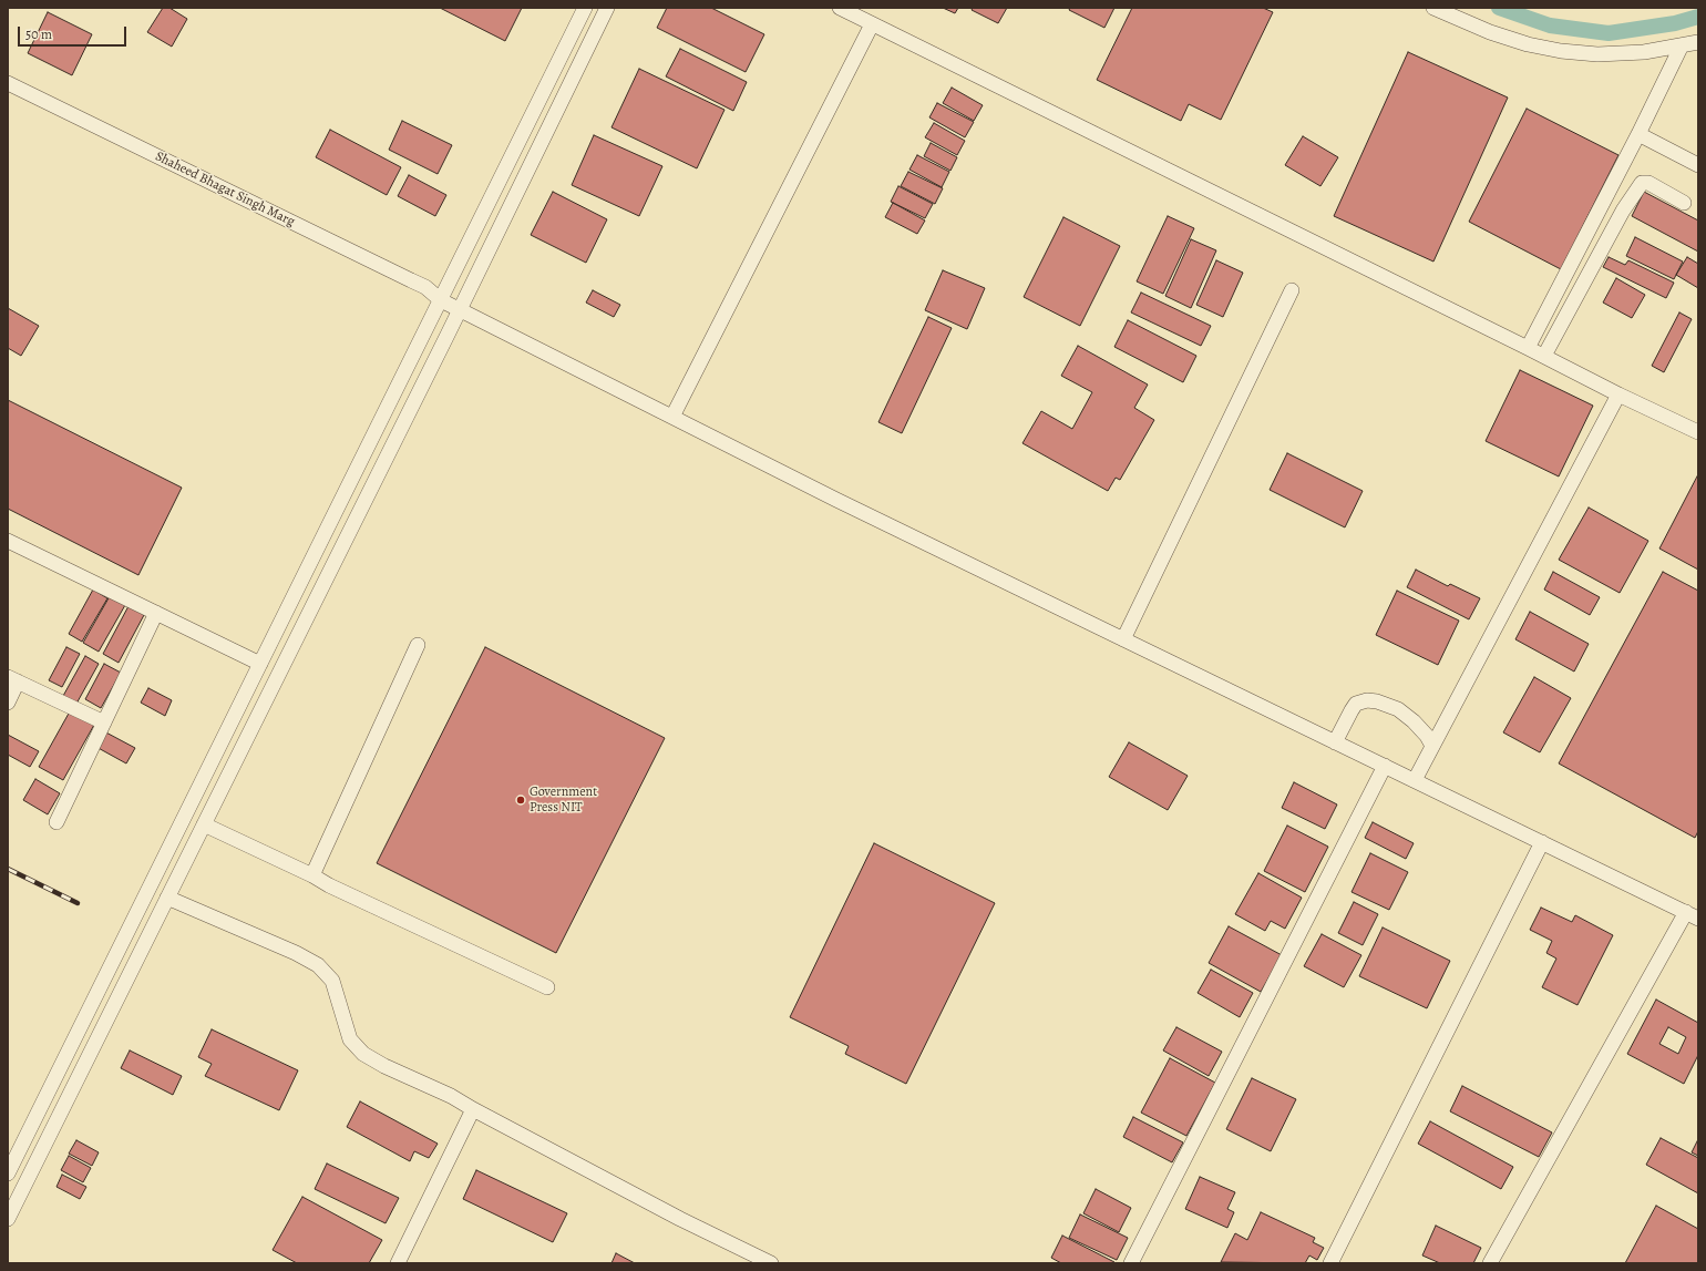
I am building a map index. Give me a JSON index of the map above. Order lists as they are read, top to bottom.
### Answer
{
  "streets": {
    "street": ["Shaheed Bhagat Singh Marg"]
  },
  "places": ["Government Press NIT"],
  "scale_bar": "50 m"
}
